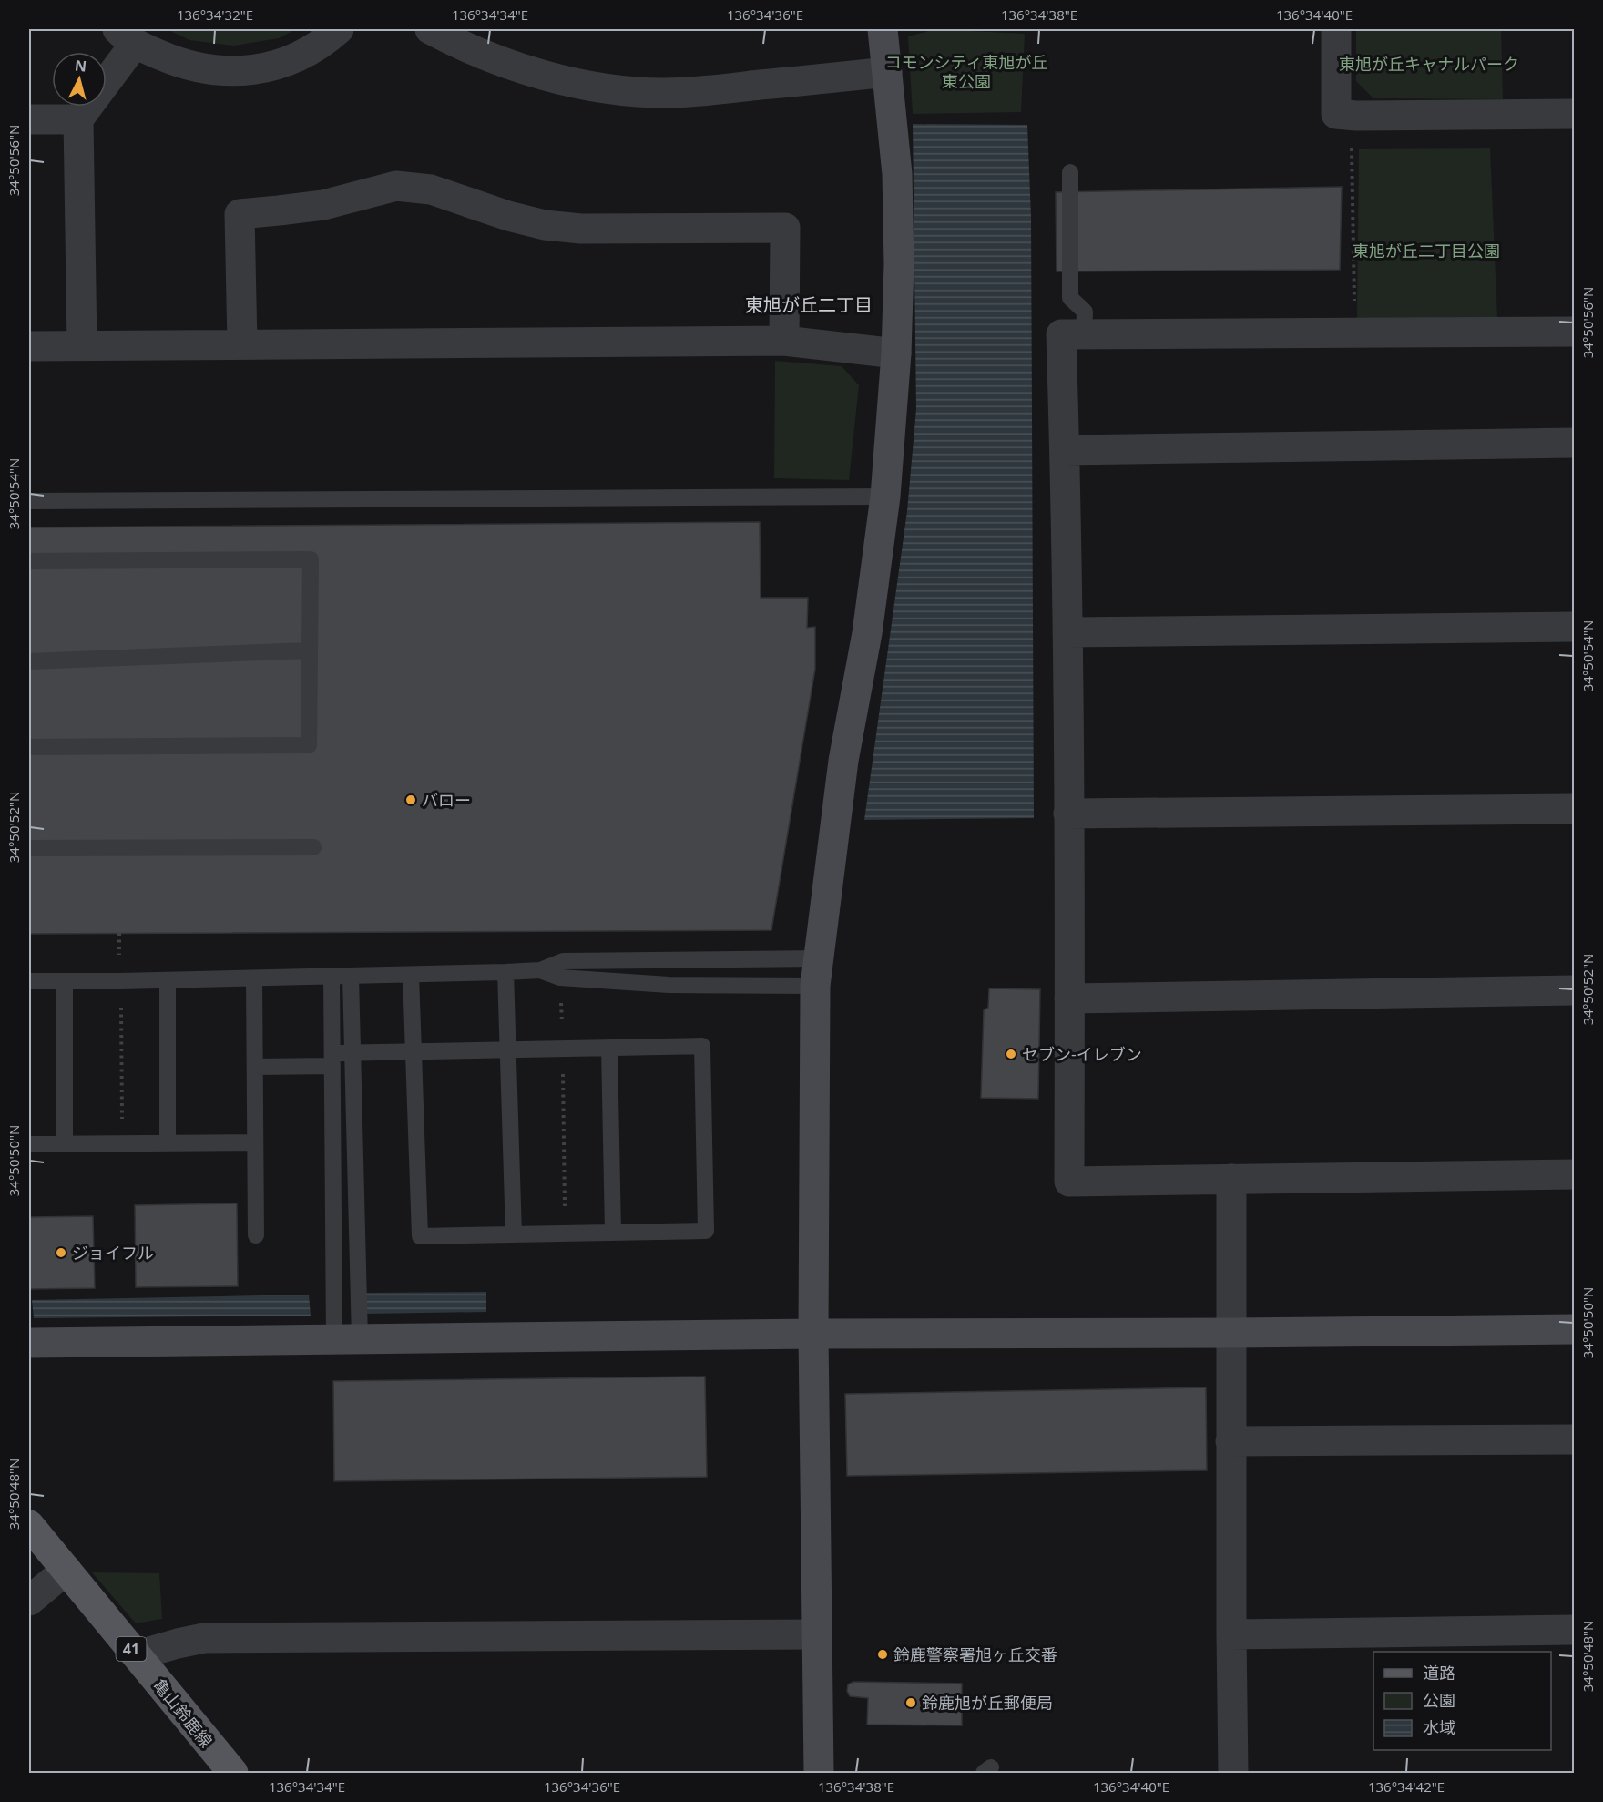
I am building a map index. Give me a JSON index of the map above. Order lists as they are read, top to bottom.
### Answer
{
  "streets": {
    "main road": ["41", "亀山鈴鹿線"]
  },
  "districts": ["東旭が丘二丁目"],
  "parks": ["コモンシティ東旭が丘 東公園", "東旭が丘キャナルパーク", "東旭が丘二丁目公園"],
  "places": [
    "バロー",
    "セブン-イレブン",
    "ジョイフル",
    "鈴鹿警察署旭ヶ丘交番",
    "鈴鹿旭が丘郵便局"
  ],
  "legend": ["道路", "公園", "水域"],
  "north": "top",
  "coordinates": [
    "136°34'32\"E",
    "136°34'34\"E",
    "136°34'36\"E",
    "136°34'38\"E",
    "136°34'40\"E",
    "34°50'56\"N",
    "34°50'54\"N",
    "34°50'52\"N",
    "34°50'50\"N",
    "34°50'48\"N",
    "136°34'42\"E"
  ]
}
